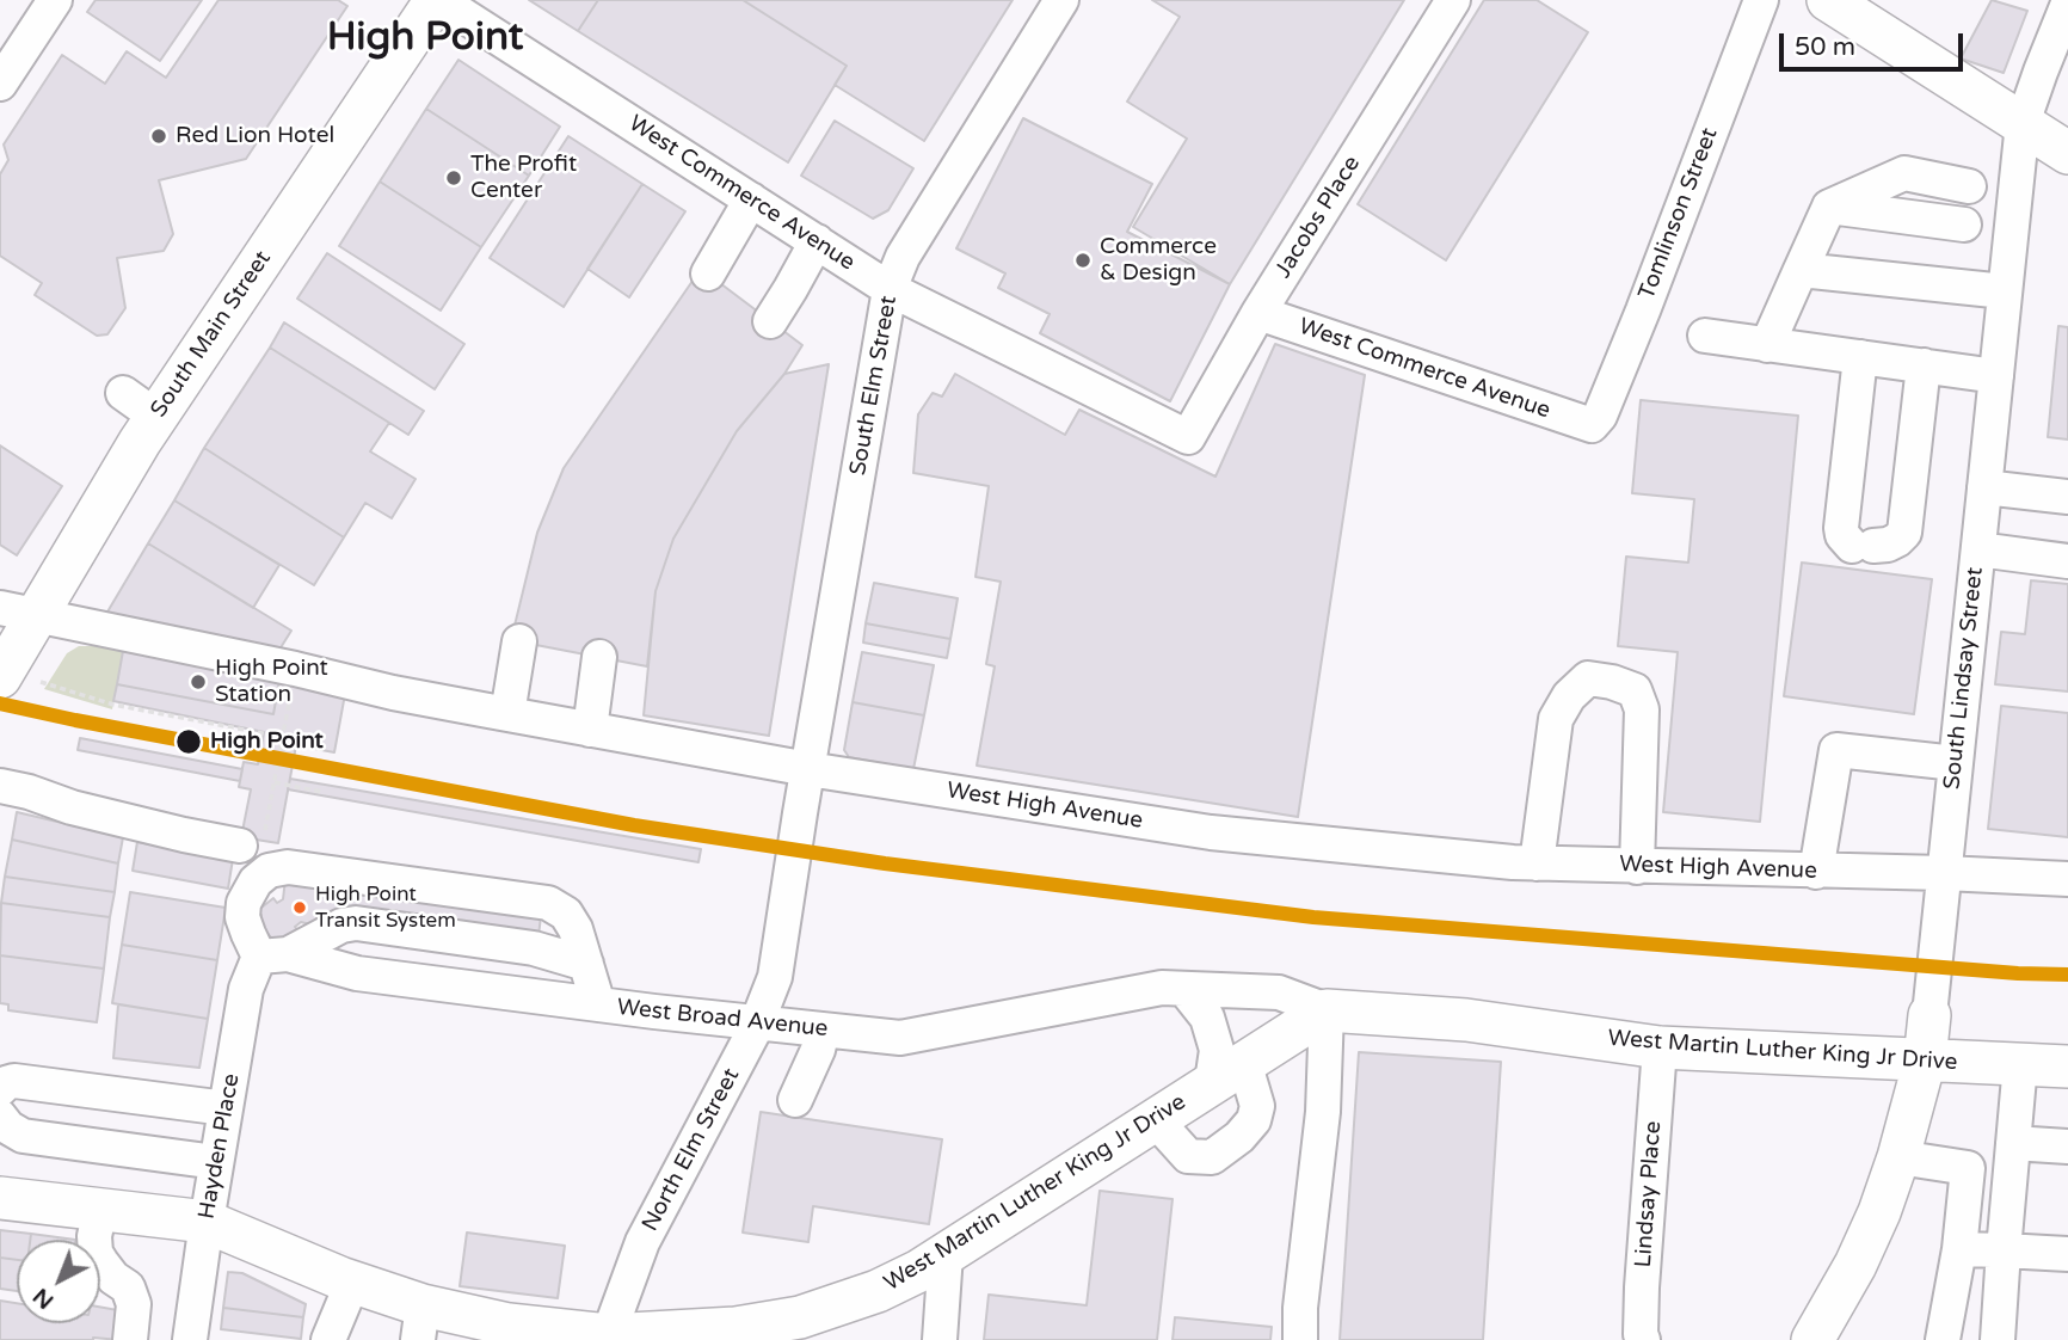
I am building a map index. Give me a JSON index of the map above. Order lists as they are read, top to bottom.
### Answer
{
  "streets": {
    "main road": ["South Main Street", "South Lindsay Street", "West Martin Luther King Jr Drive"],
    "street": [
      "West Commerce Avenue",
      "Tomlinson Street",
      "Jacobs Place",
      "South Elm Street",
      "West High Avenue",
      "West Broad Avenue",
      "Hayden Place",
      "North Elm Street",
      "Lindsay Place"
    ]
  },
  "crossings": [
    ["West Commerce Avenue", "Tomlinson Street"],
    ["West Commerce Avenue", "Jacobs Place"],
    ["West Commerce Avenue", "South Main Street"],
    ["West Commerce Avenue", "South Elm Street"],
    ["South Main Street", "West High Avenue"],
    ["South Elm Street", "West High Avenue"],
    ["South Elm Street", "North Elm Street"],
    ["South Lindsay Street", "West High Avenue"],
    ["South Lindsay Street", "West Martin Luther King Jr Drive"],
    ["West Broad Avenue", "West Martin Luther King Jr Drive"],
    ["West Broad Avenue", "Hayden Place"],
    ["West Broad Avenue", "North Elm Street"],
    ["West Martin Luther King Jr Drive", "Hayden Place"],
    ["West Martin Luther King Jr Drive", "North Elm Street"],
    ["West Martin Luther King Jr Drive", "Lindsay Place"]
  ],
  "districts": ["High Point"],
  "places": [
    "Red Lion Hotel",
    "The Profit Center",
    "Commerce & Design",
    "High Point Station",
    "High Point",
    "High Point Transit System"
  ],
  "scale_bar": "50 m",
  "north": "bottom left"
}
